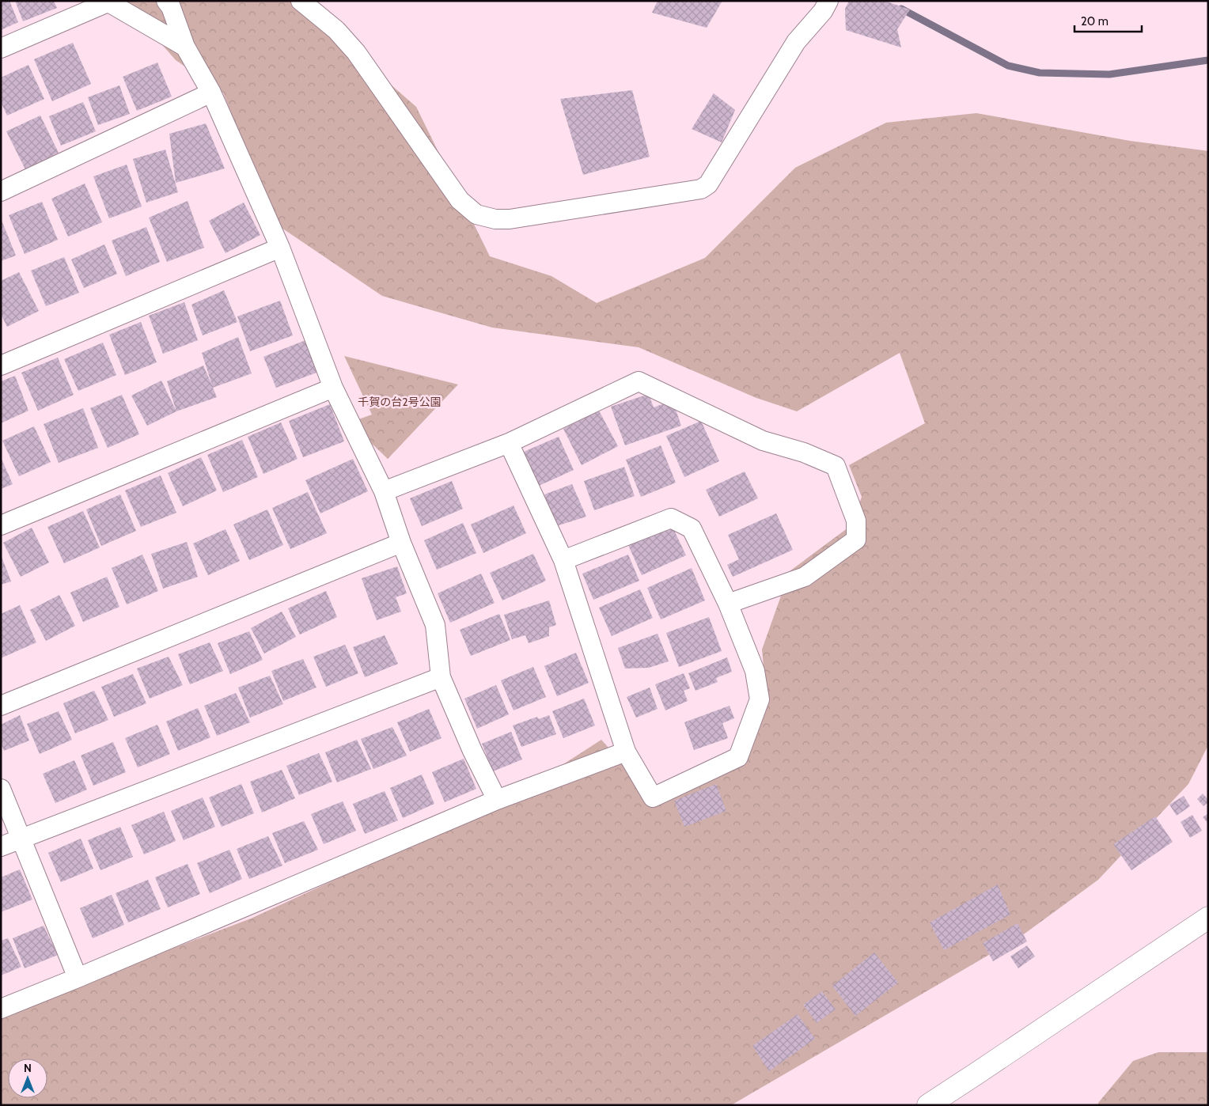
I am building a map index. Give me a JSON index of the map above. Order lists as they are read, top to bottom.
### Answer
{
  "parks": ["千賀の台2号公園"],
  "scale_bar": "20 m",
  "north": "top"
}
